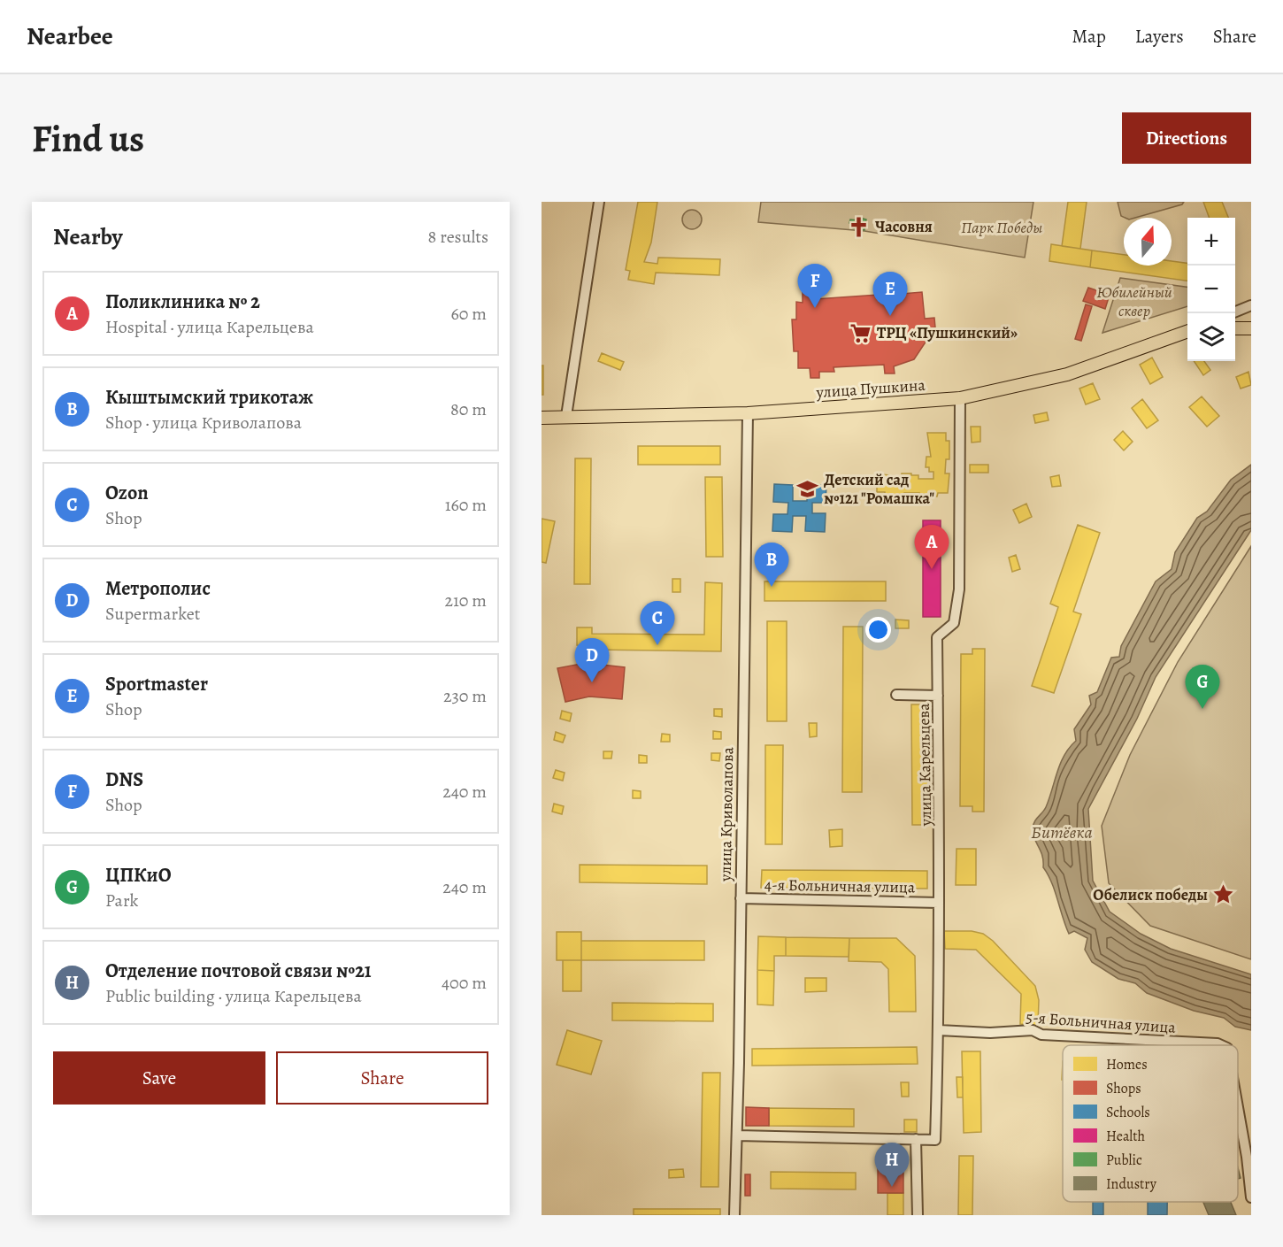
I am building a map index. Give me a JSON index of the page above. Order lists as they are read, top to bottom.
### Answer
{
  "streets": {
    "main road": ["улица Пушкина"],
    "street": [
      "улица Карельцева",
      "улица Криволапова",
      "4-я Больничная улица",
      "5-я Больничная улица"
    ]
  },
  "crossings": [
    ["улица Пушкина", "улица Карельцева"],
    ["улица Пушкина", "улица Криволапова"],
    ["улица Карельцева", "4-я Больничная улица"],
    ["улица Карельцева", "5-я Больничная улица"],
    ["улица Криволапова", "4-я Больничная улица"]
  ],
  "water": ["Битёвка"],
  "parks": ["Парк Победы", "Юбилейный сквер"],
  "places": {
    "church": ["Часовня"],
    "supermarket": ["ТРЦ «Пушкинский»"],
    "school or university": ["Детский сад №121 \"Ромашка\""],
    "place": ["Обелиск победы"]
  },
  "legend": [
    "Homes",
    "Shops",
    "Schools",
    "Health",
    "Public",
    "Industry"
  ],
  "north": "top",
  "page": {
    "header": "Nearbee",
    "nav": ["Map", "Layers", "Share"],
    "buttons": [
      "Directions",
      ["Save", "Share"]
    ],
    "title": "Find us",
    "heading": ["Nearby", "8 results"],
    "map_buttons": ["+", "−"],
    "pins": [
      "F",
      "E",
      "A",
      "B",
      "C",
      "D",
      "G",
      "H"
    ],
    "list": [
      {
        "mark": "A",
        "name": "Поликлиника № 2",
        "note": "Hospital · улица Карельцева",
        "value": "60 m"
      },
      {
        "mark": "B",
        "name": "Кыштымский трикотаж",
        "note": "Shop · улица Криволапова",
        "value": "80 m"
      },
      {
        "mark": "C",
        "name": "Ozon",
        "note": "Shop",
        "value": "160 m"
      },
      {
        "mark": "D",
        "name": "Метрополис",
        "note": "Supermarket",
        "value": "210 m"
      },
      {
        "mark": "E",
        "name": "Sportmaster",
        "note": "Shop",
        "value": "230 m"
      },
      {
        "mark": "F",
        "name": "DNS",
        "note": "Shop",
        "value": "240 m"
      },
      {
        "mark": "G",
        "name": "ЦПКиО",
        "note": "Park",
        "value": "240 m"
      },
      {
        "mark": "H",
        "name": "Отделение почтовой связи №21",
        "note": "Public building · улица Карельцева",
        "value": "400 m"
      }
    ]
  }
}
